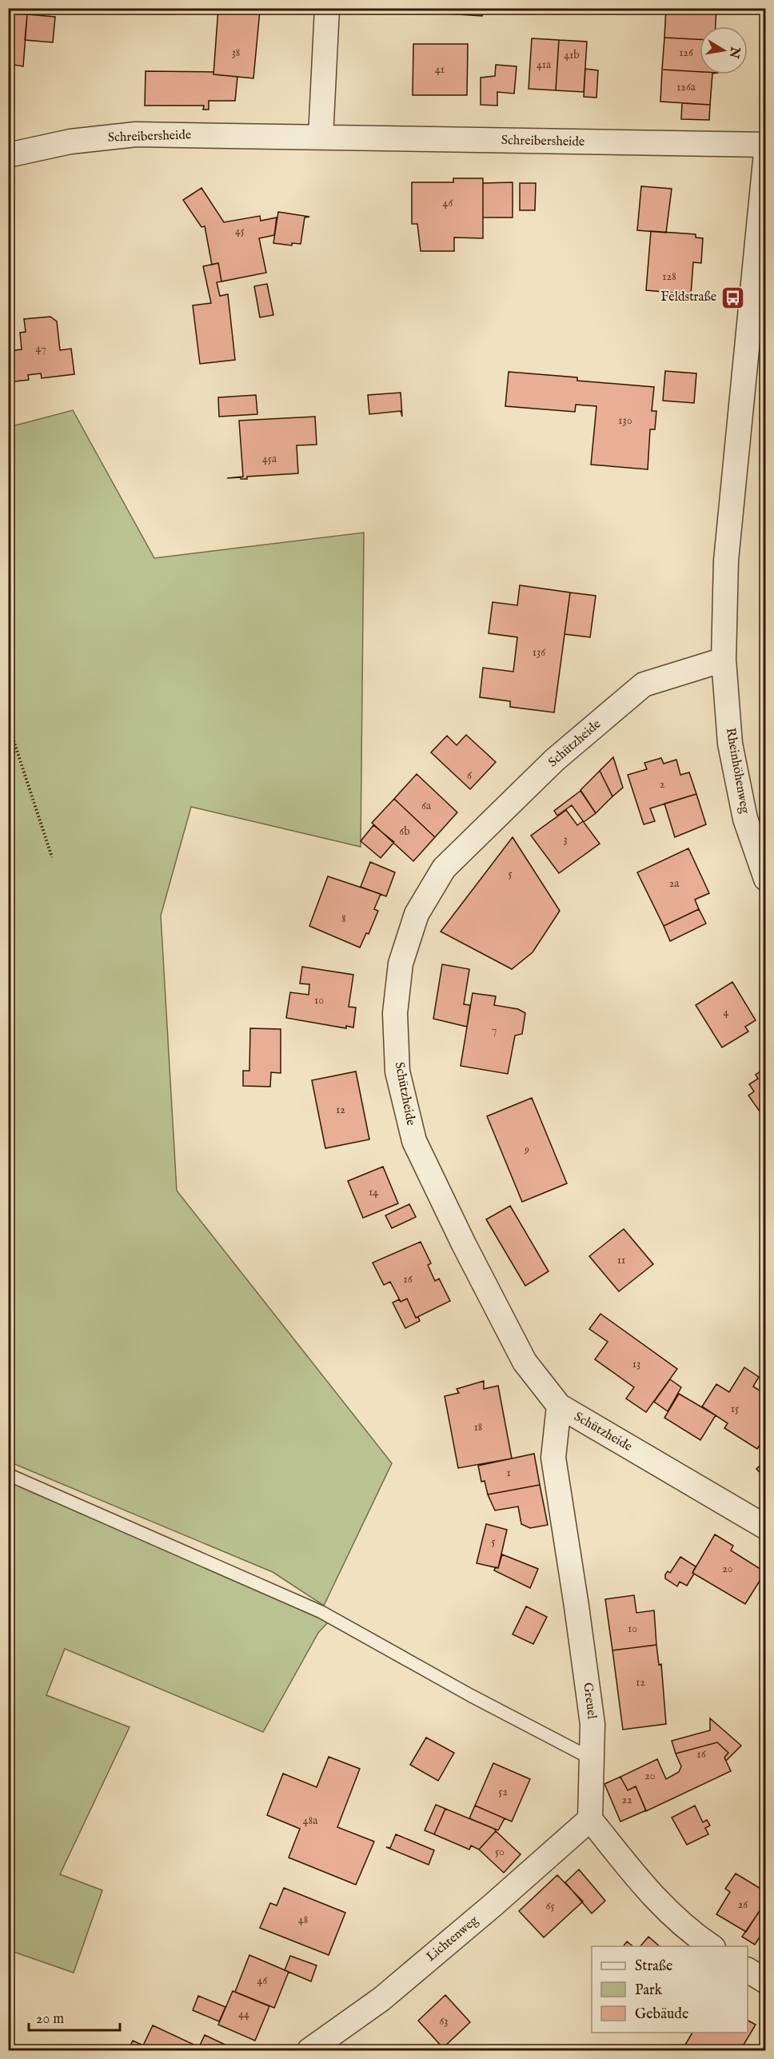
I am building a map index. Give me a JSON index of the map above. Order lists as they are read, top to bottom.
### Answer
{
  "streets": {
    "street": [
      "Schreibersheide",
      "Schützheide",
      "Rheinhöhenweg",
      "Greuel",
      "Lichtenweg"
    ]
  },
  "crossings": [
    ["Schützheide", "Rheinhöhenweg"],
    ["Schützheide", "Greuel"],
    ["Greuel", "Lichtenweg"]
  ],
  "places": {
    "bus stop": ["Feldstraße"]
  },
  "house_numbers": [
    "38",
    "126",
    "41b",
    "41a",
    "41",
    "126a",
    "46",
    "45",
    "128",
    "47",
    "130",
    "45a",
    "136",
    "6",
    "2",
    "6a",
    "6b",
    "3",
    "5",
    "2a",
    "8",
    "10",
    "4",
    "7",
    "12",
    "9",
    "14",
    "11",
    "16",
    "13",
    "15",
    "18",
    "1",
    "5",
    "20",
    "10",
    "12",
    "16",
    "20",
    "52",
    "22",
    "48a",
    "50",
    "26",
    "65",
    "48",
    "46",
    "44",
    "63"
  ],
  "legend": ["Straße", "Park", "Gebäude"],
  "scale_bar": "20 m",
  "north": "right"
}
